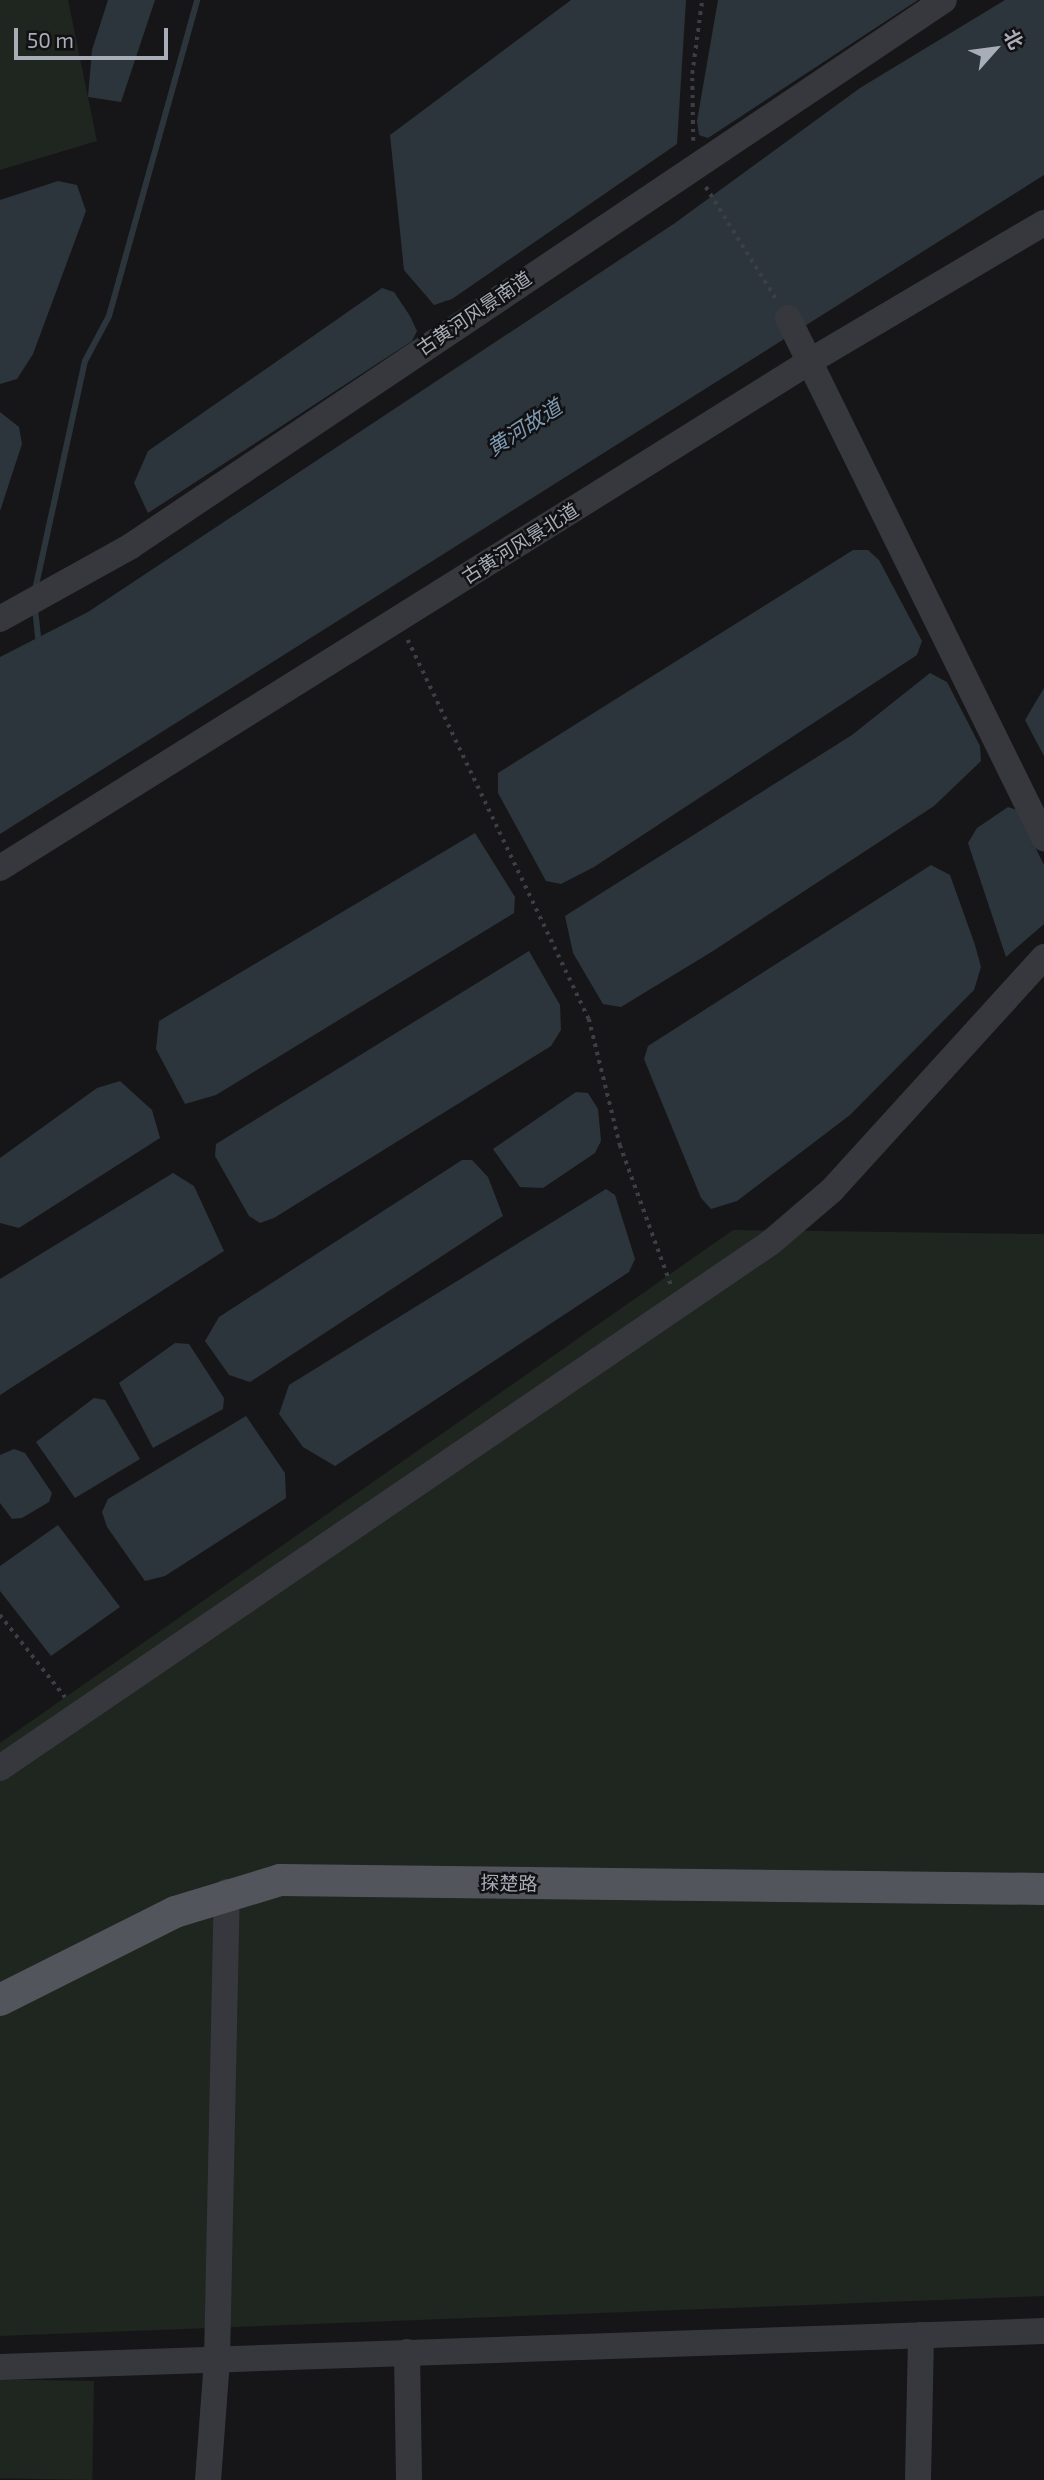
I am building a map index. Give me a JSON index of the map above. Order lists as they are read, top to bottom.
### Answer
{
  "streets": {
    "main road": ["探楚路"],
    "street": ["古黄河风景南道", "古黄河风景北道"]
  },
  "water": ["黄河故道"],
  "scale_bar": "50 m",
  "north": "top right"
}
